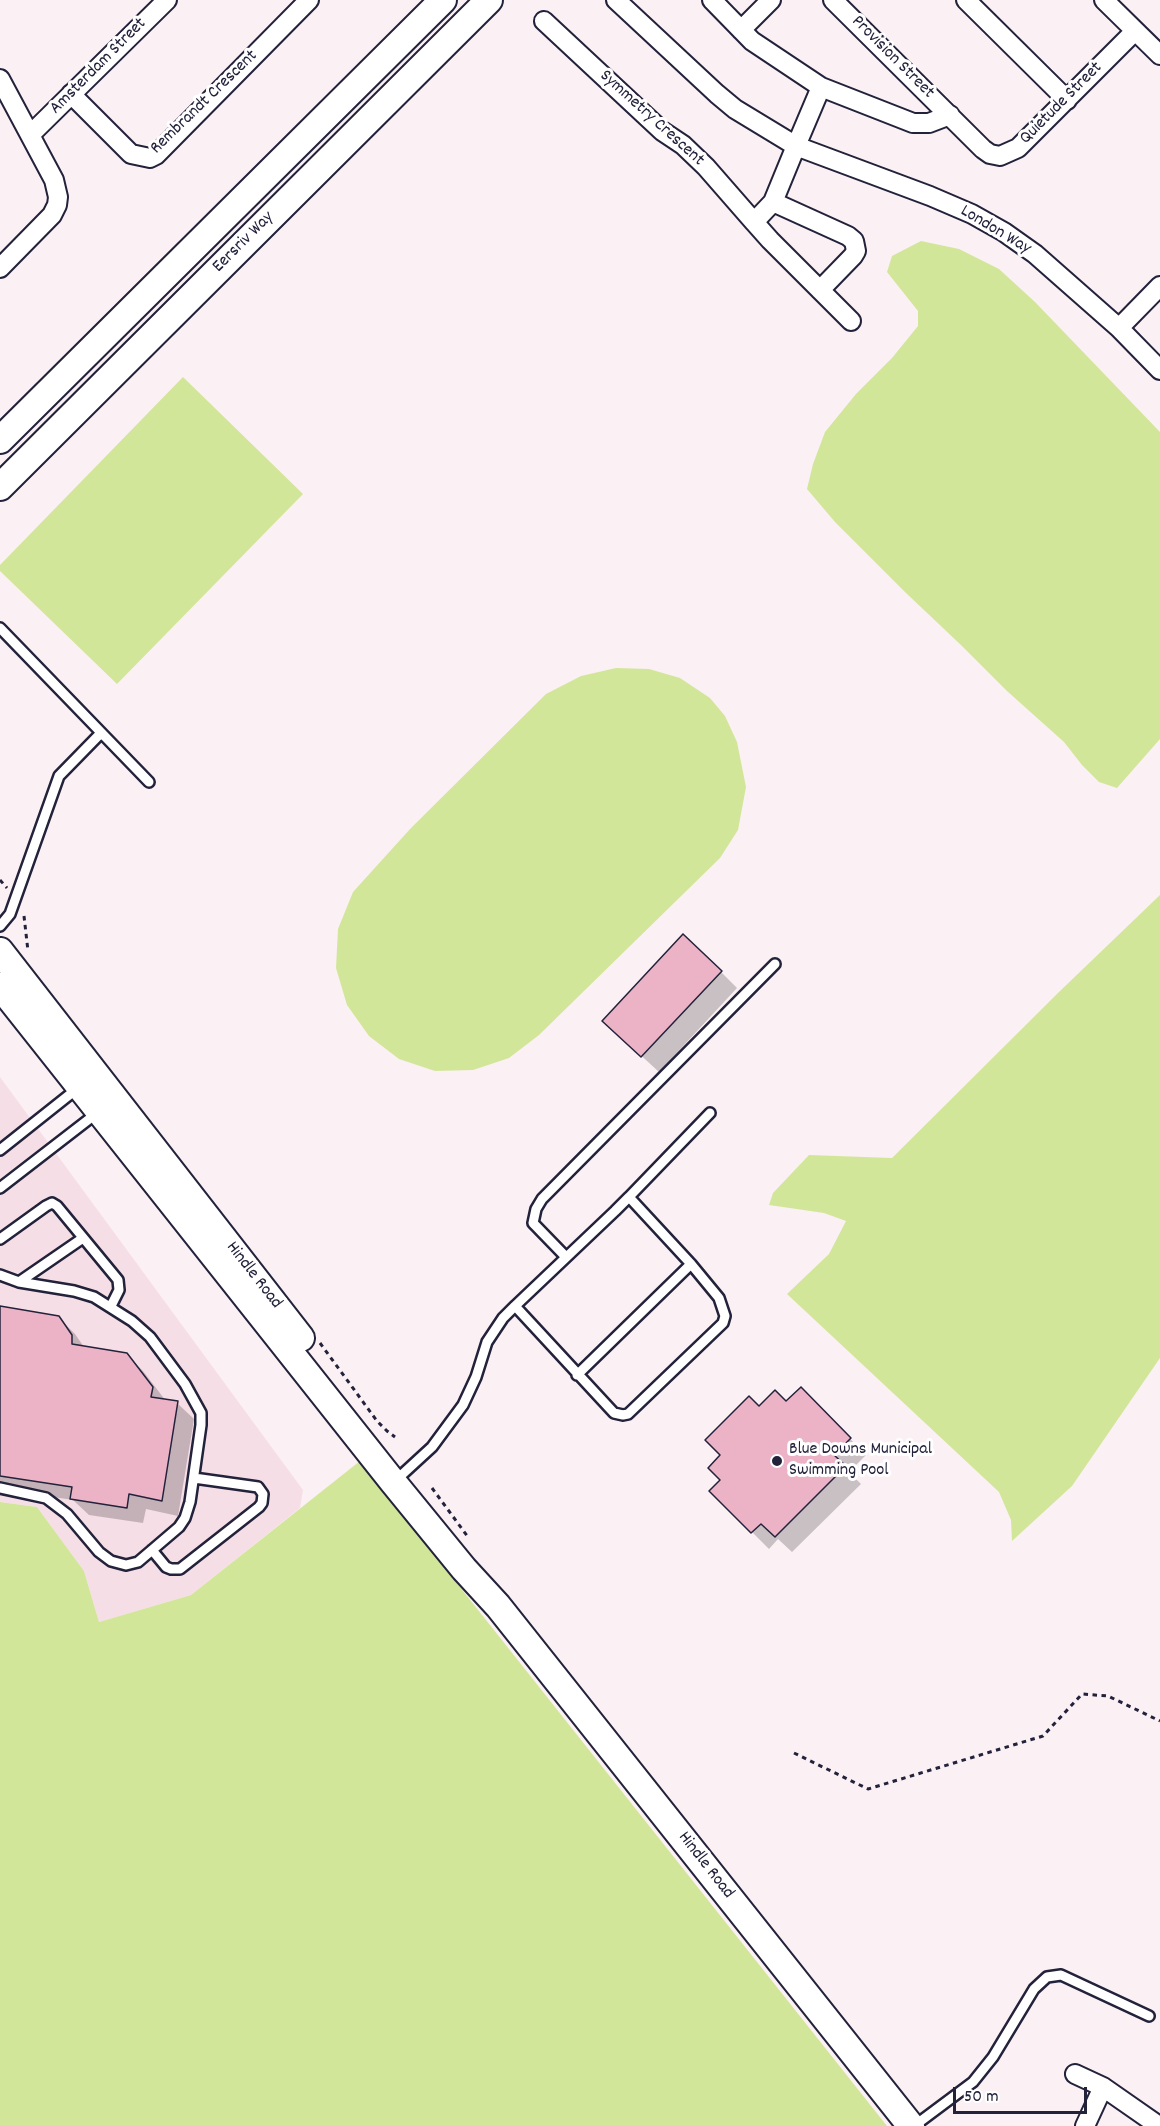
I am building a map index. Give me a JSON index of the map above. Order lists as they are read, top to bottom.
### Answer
{
  "streets": {
    "main road": ["Eersriv Way", "Hindle Road"],
    "street": [
      "Provision Street",
      "Amsterdam Street",
      "Rembrandt Crescent",
      "Quietude Street",
      "Symmetry Crescent",
      "London Way"
    ]
  },
  "crossings": [
    ["Provision Street", "Quietude Street"],
    ["Amsterdam Street", "Rembrandt Crescent"]
  ],
  "places": ["Blue Downs Municipal Swimming Pool"],
  "scale_bar": "50 m"
}
